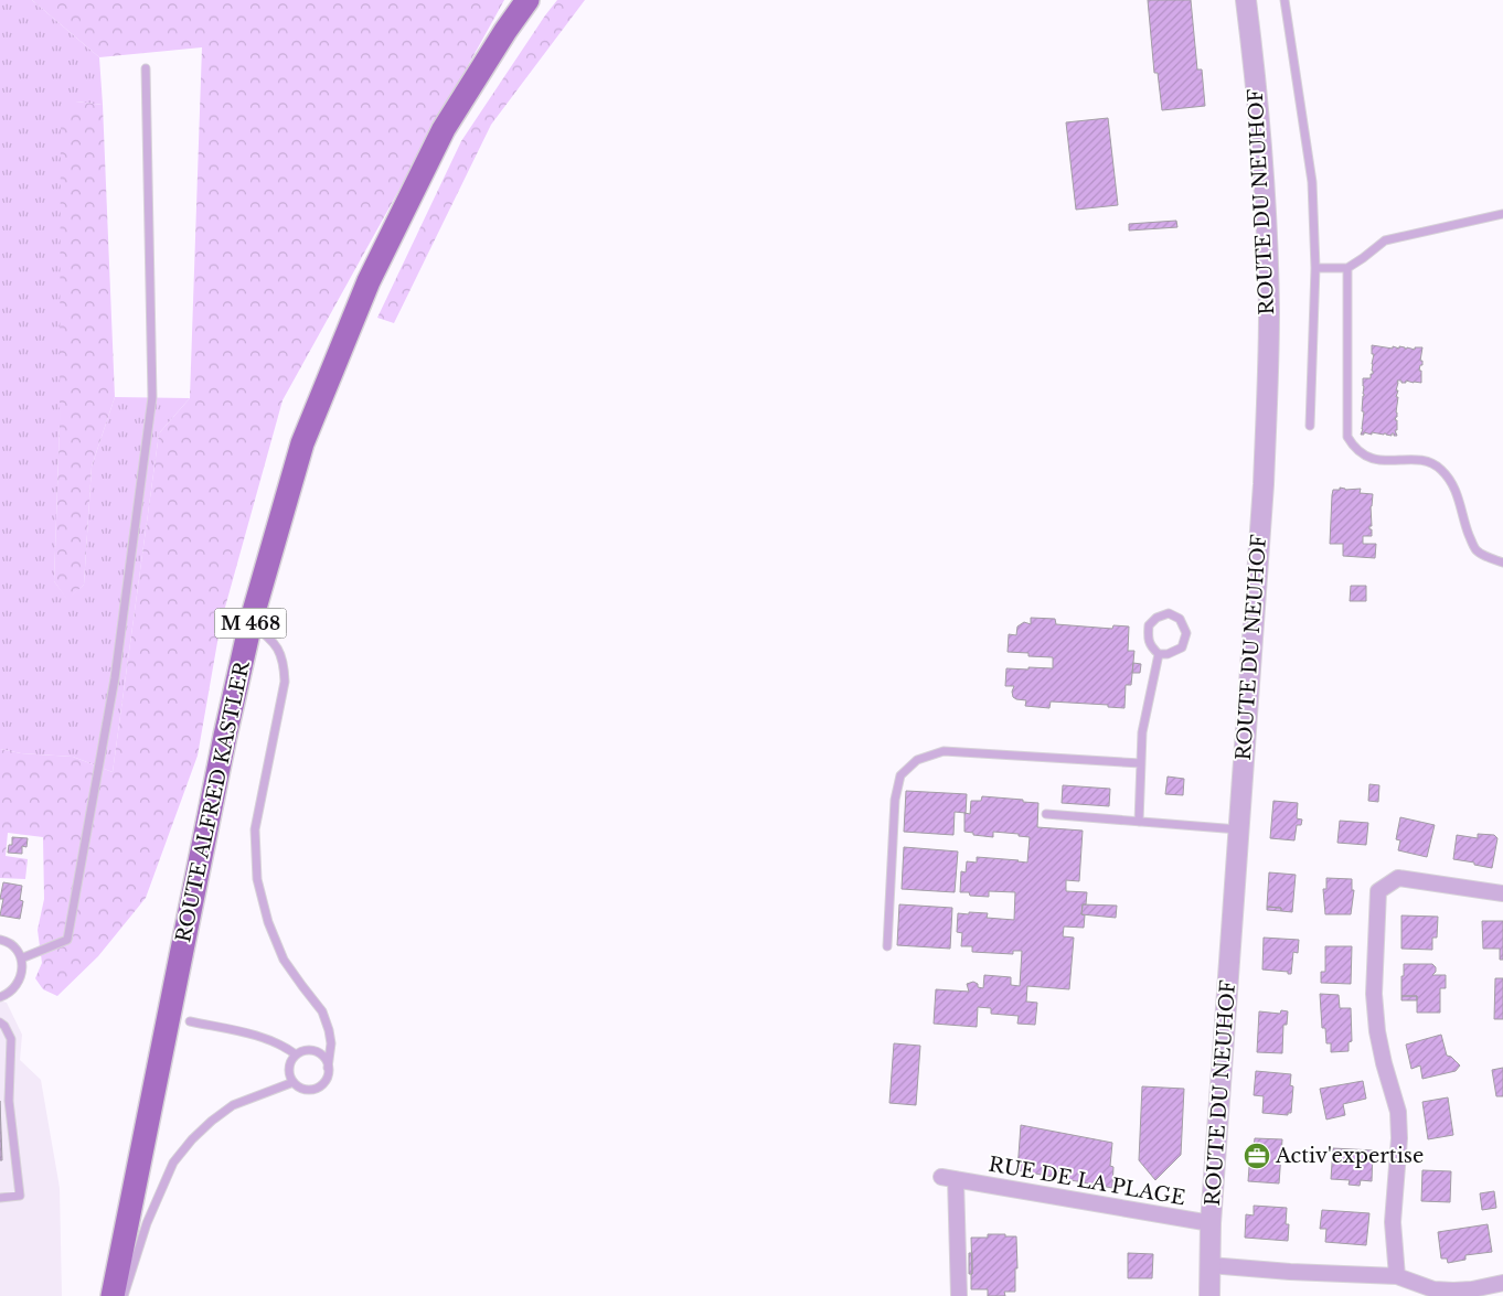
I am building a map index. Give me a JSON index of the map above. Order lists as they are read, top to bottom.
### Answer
{
  "streets": {
    "main road": ["M 468", "ROUTE ALFRED KASTLER"],
    "street": ["ROUTE DU NEUHOF", "RUE DE LA PLAGE"]
  },
  "crossings": [
    ["ROUTE DU NEUHOF", "RUE DE LA PLAGE"]
  ],
  "places": {
    "office": ["Activ'expertise"]
  }
}
